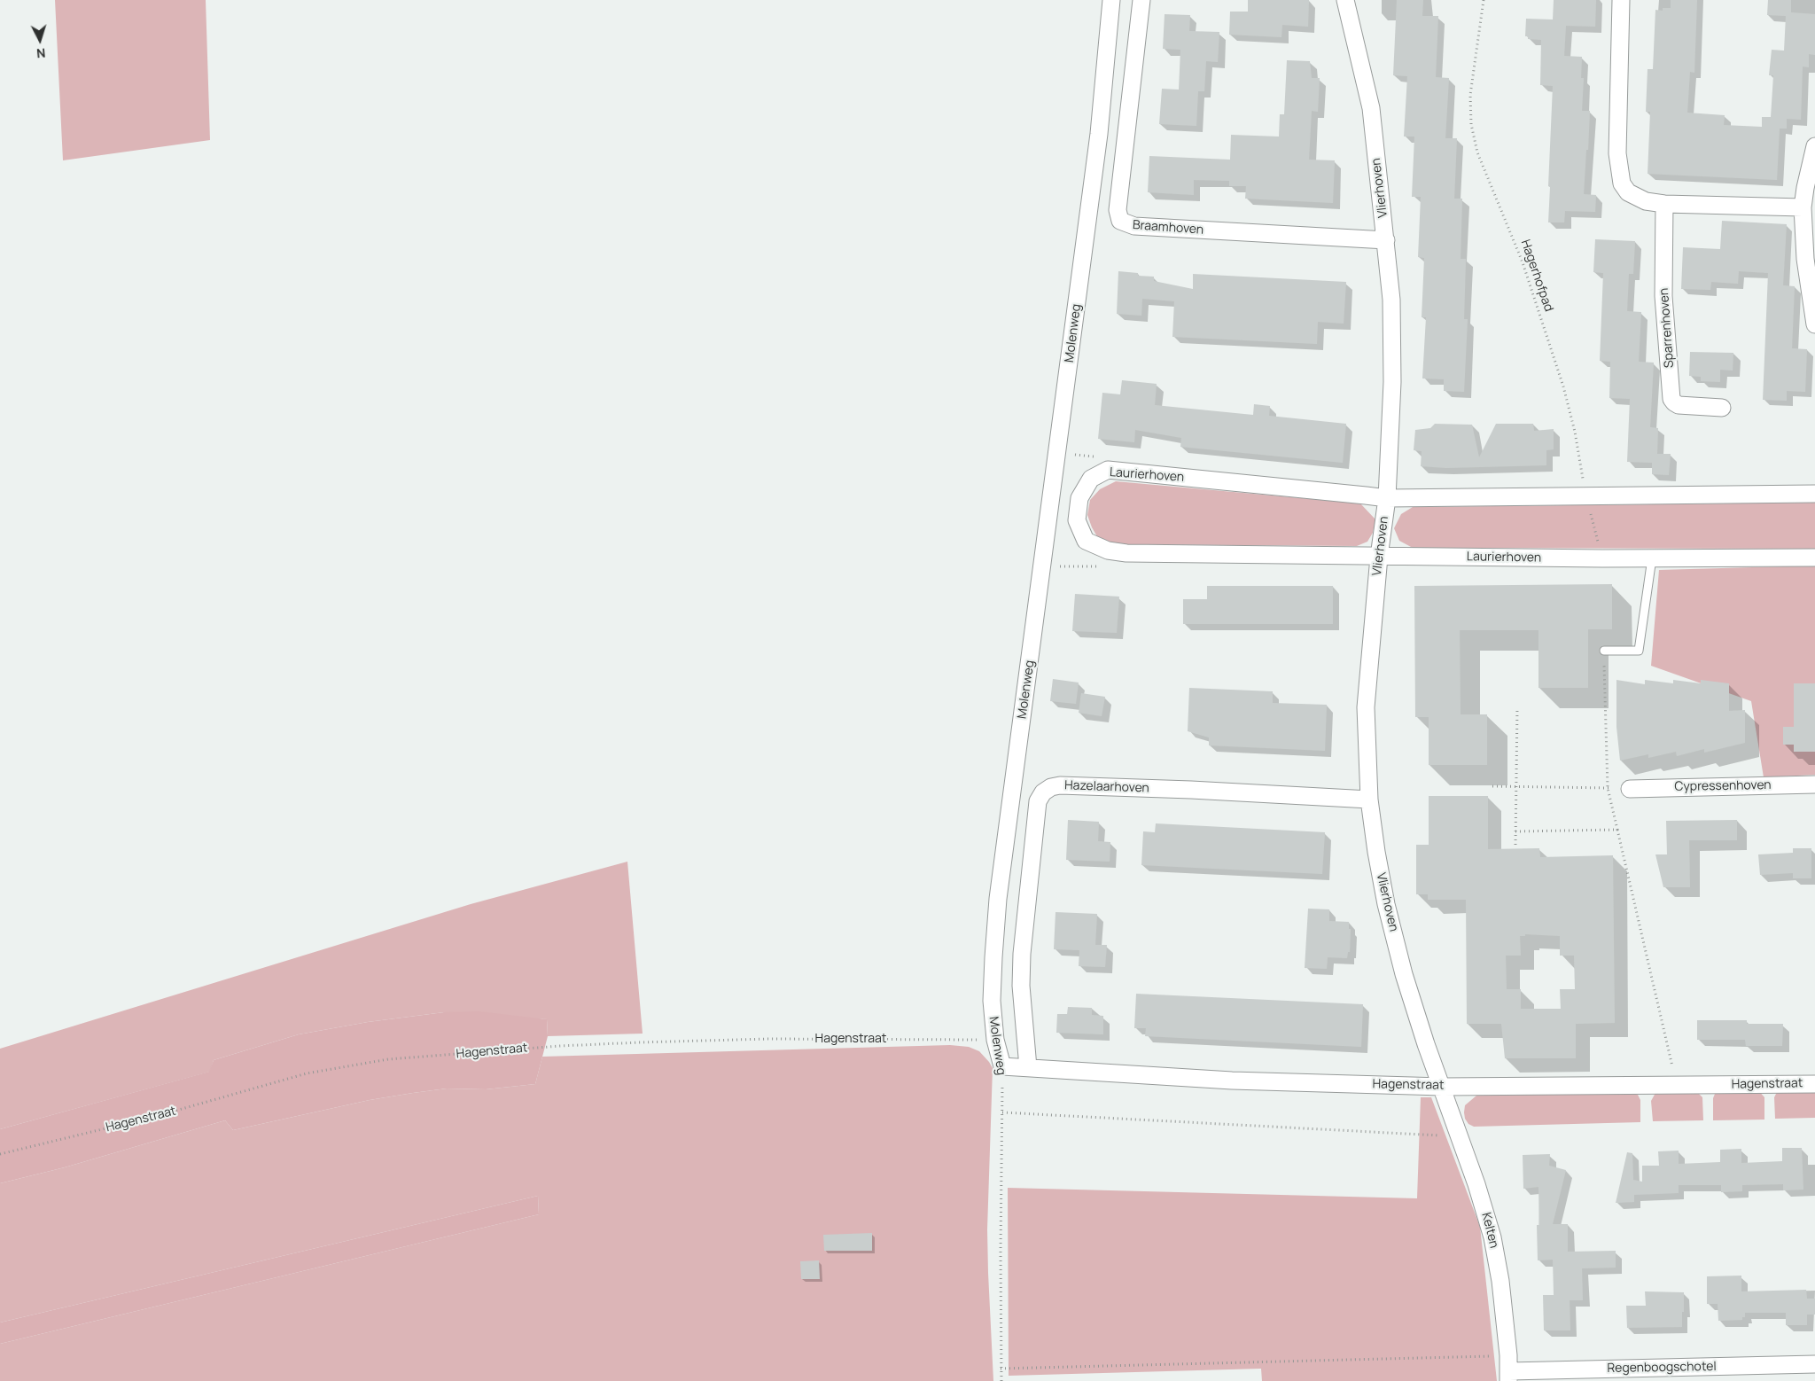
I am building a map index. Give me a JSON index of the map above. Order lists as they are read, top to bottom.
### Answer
{
  "streets": {
    "street": [
      "Vlierhoven",
      "Braamhoven",
      "Sparrenhoven",
      "Molenweg",
      "Laurierhoven",
      "Cypressenhoven",
      "Hazelaarhoven",
      "Hagenstraat",
      "Kelten",
      "Regenboogschotel"
    ],
    "path": ["Hagerhofpad"]
  },
  "crossings": [
    ["Vlierhoven", "Braamhoven"],
    ["Vlierhoven", "Laurierhoven"],
    ["Vlierhoven", "Hazelaarhoven"],
    ["Vlierhoven", "Hagenstraat"],
    ["Vlierhoven", "Kelten"],
    ["Hagerhofpad", "Laurierhoven"],
    ["Molenweg", "Hagenstraat"],
    ["Hazelaarhoven", "Hagenstraat"],
    ["Hagenstraat", "Kelten"],
    ["Kelten", "Regenboogschotel"]
  ],
  "north": "bottom"
}
